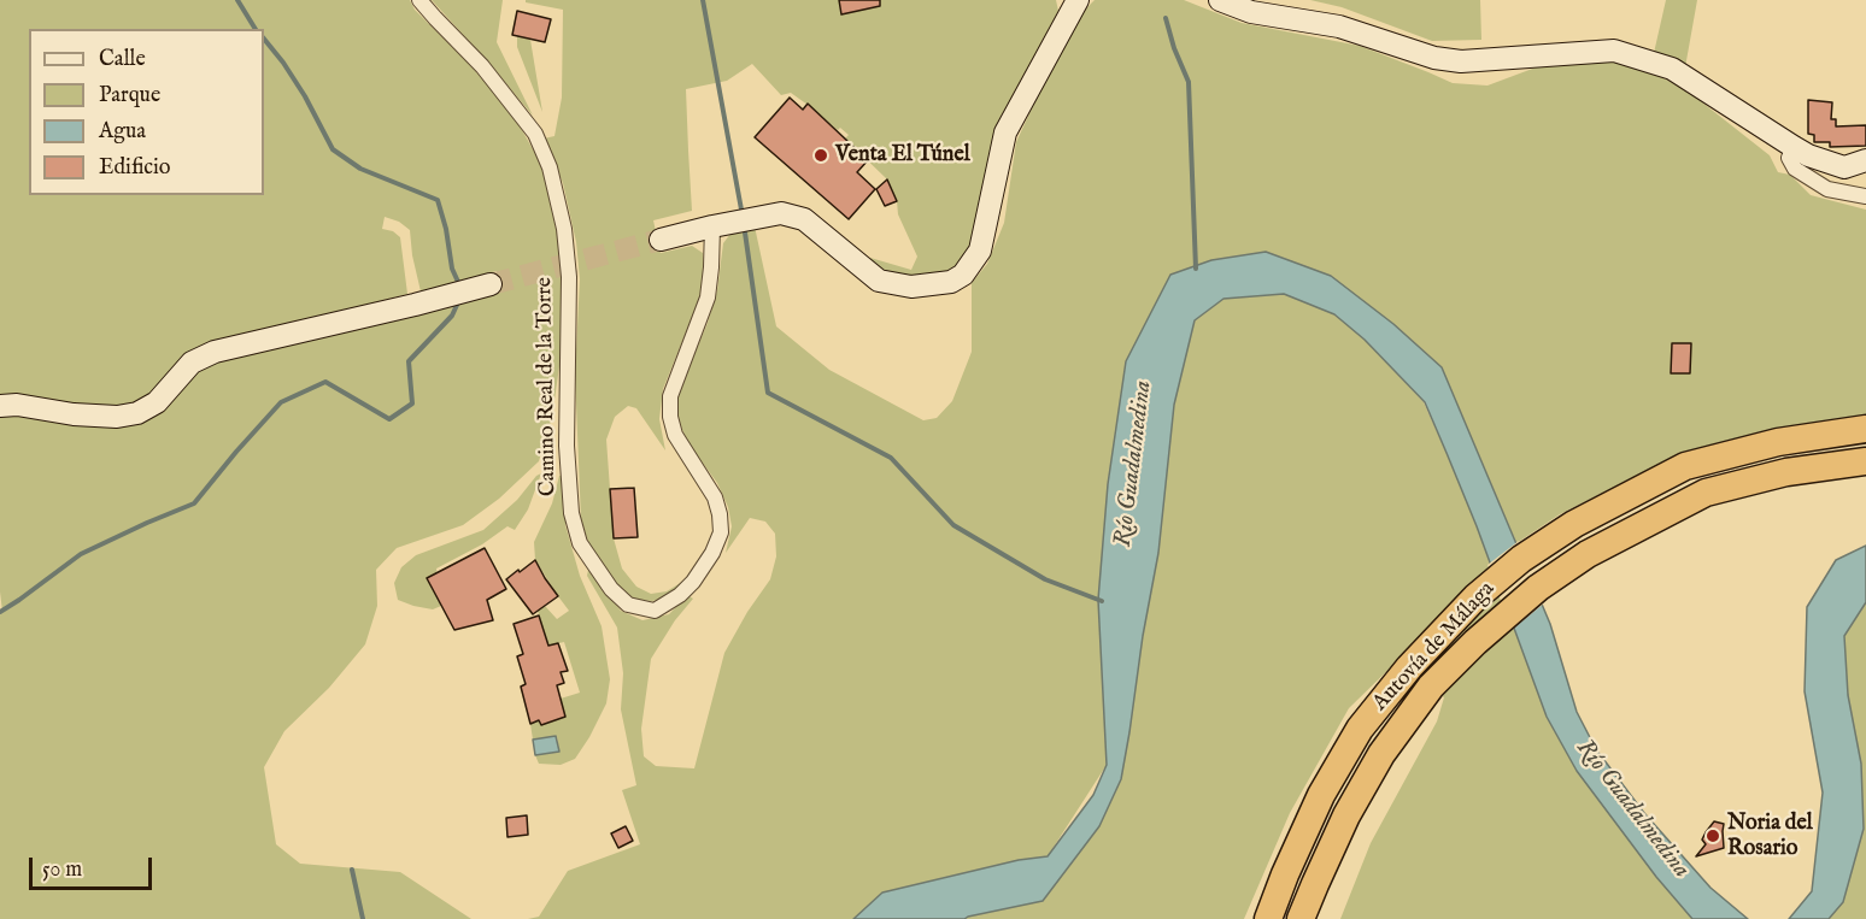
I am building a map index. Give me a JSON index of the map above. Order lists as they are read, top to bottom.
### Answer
{
  "streets": {
    "highway": ["Autovía de Málaga"],
    "street": ["Camino Real de la Torre"]
  },
  "water": ["Río Guadalmedina"],
  "places": ["Venta El Túnel", "Noria del Rosario"],
  "legend": [
    "Calle",
    "Parque",
    "Agua",
    "Edificio"
  ],
  "scale_bar": "50 m"
}
